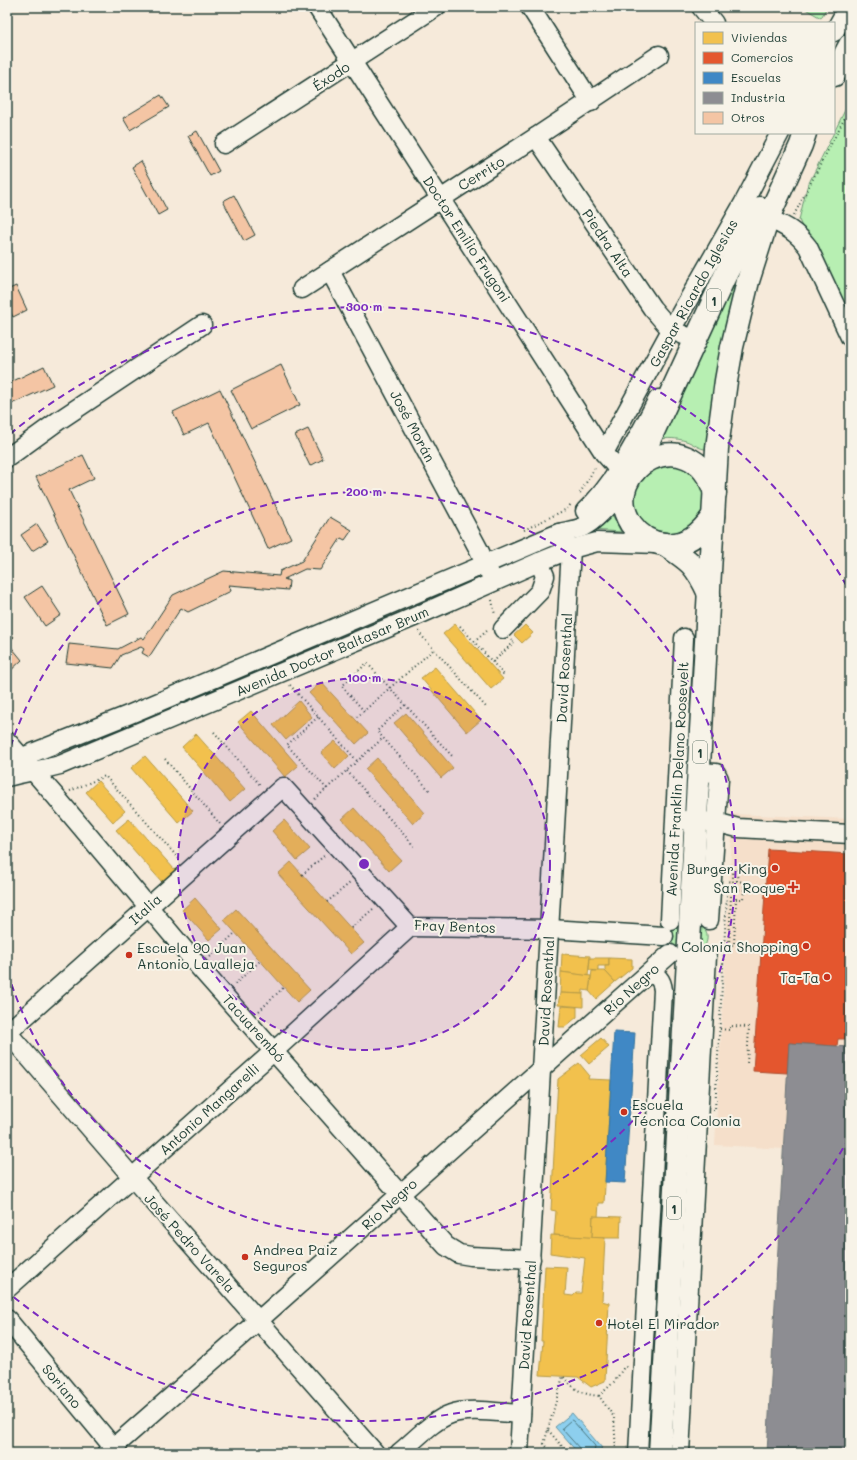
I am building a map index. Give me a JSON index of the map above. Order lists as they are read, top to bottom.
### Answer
{
  "streets": {
    "main road": ["1", "Avenida Doctor Baltasar Brum", "Avenida Franklin Delano Roosevelt"],
    "street": [
      "Éxodo",
      "Cerrito",
      "Doctor Emilio Frugoni",
      "Piedra Alta",
      "Gaspar Ricardo Iglesias",
      "José Morán",
      "David Rosenthal",
      "Italia",
      "Fray Bentos",
      "Río Negro",
      "Tacuarembó",
      "Antonio Mangarelli",
      "José Pedro Varela",
      "Soriano"
    ]
  },
  "crossings": [
    ["Éxodo", "Doctor Emilio Frugoni"],
    ["Cerrito", "Doctor Emilio Frugoni"],
    ["Cerrito", "Piedra Alta"],
    ["Cerrito", "José Morán"],
    ["Doctor Emilio Frugoni", "Gaspar Ricardo Iglesias"],
    ["Doctor Emilio Frugoni", "Avenida Doctor Baltasar Brum"],
    ["Doctor Emilio Frugoni", "Avenida Franklin Delano Roosevelt"],
    ["Piedra Alta", "Gaspar Ricardo Iglesias"],
    ["Piedra Alta", "Avenida Doctor Baltasar Brum"],
    ["Gaspar Ricardo Iglesias", "Avenida Doctor Baltasar Brum"],
    ["Gaspar Ricardo Iglesias", "Avenida Franklin Delano Roosevelt"],
    ["José Morán", "Avenida Doctor Baltasar Brum"],
    ["Avenida Doctor Baltasar Brum", "David Rosenthal"],
    ["Avenida Doctor Baltasar Brum", "Avenida Franklin Delano Roosevelt"],
    ["Avenida Doctor Baltasar Brum", "Tacuarembó"],
    ["David Rosenthal", "Fray Bentos"],
    ["David Rosenthal", "Río Negro"],
    ["David Rosenthal", "Tacuarembó"],
    ["Avenida Franklin Delano Roosevelt", "Fray Bentos"],
    ["Avenida Franklin Delano Roosevelt", "Río Negro"],
    ["Italia", "Fray Bentos"],
    ["Italia", "Tacuarembó"],
    ["Italia", "José Pedro Varela"],
    ["Fray Bentos", "Antonio Mangarelli"],
    ["Río Negro", "Tacuarembó"],
    ["Río Negro", "José Pedro Varela"],
    ["Río Negro", "Soriano"],
    ["Tacuarembó", "Antonio Mangarelli"],
    ["Antonio Mangarelli", "José Pedro Varela"]
  ],
  "places": {
    "other": [
      "Burger King",
      "Colonia Shopping",
      "Escuela 90 Juan Antonio Lavalleja",
      "Ta-Ta",
      "Escuela Técnica Colonia",
      "Andrea Paiz Seguros",
      "Hotel El Mirador"
    ],
    "health": ["San Roque"]
  },
  "legend": [
    "Viviendas",
    "Comercios",
    "Escuelas",
    "Industria",
    "Otros"
  ],
  "rings": ["300 m", "200 m", "100 m"]
}
